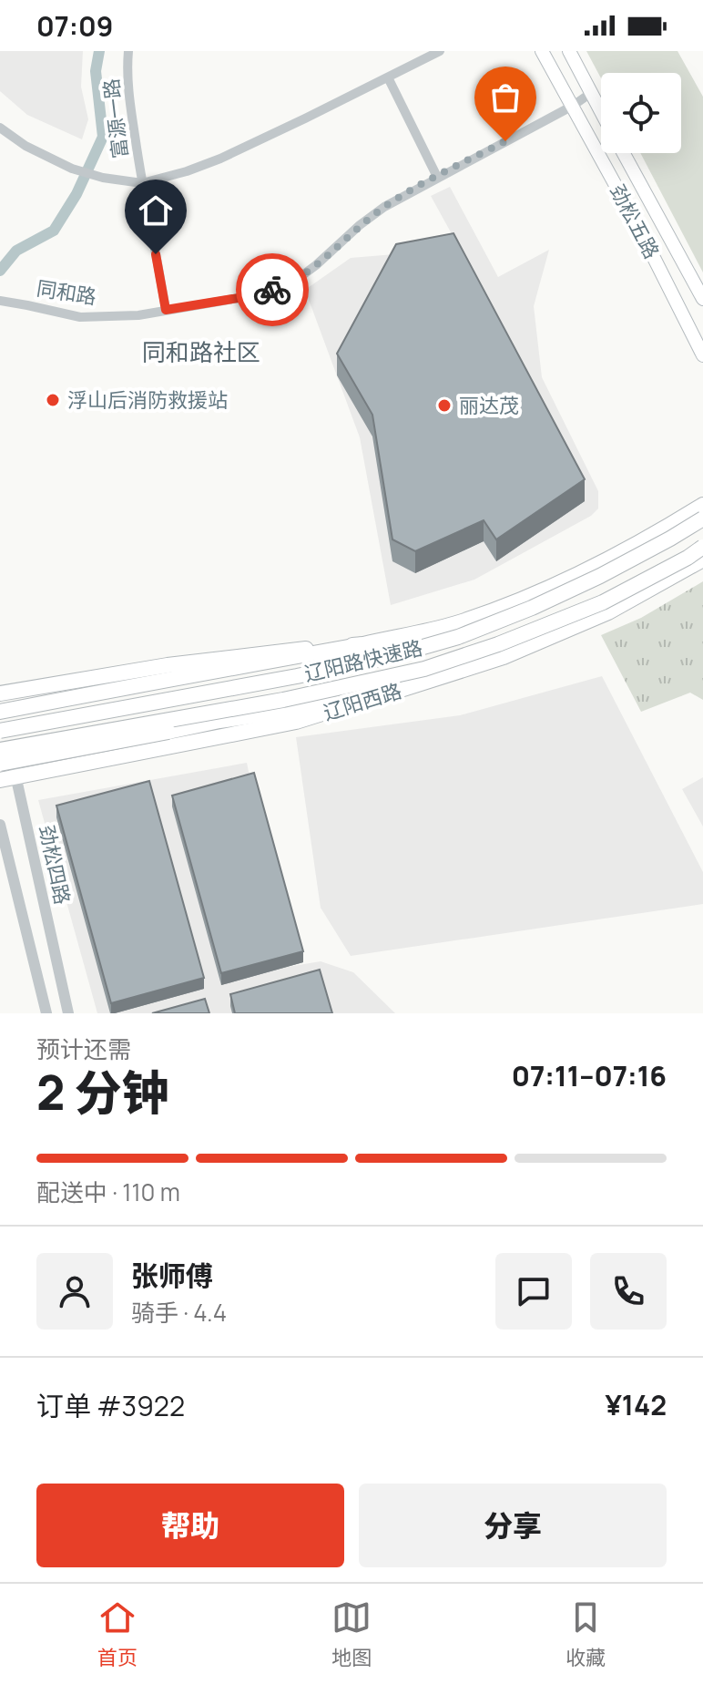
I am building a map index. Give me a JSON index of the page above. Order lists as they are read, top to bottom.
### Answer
{
  "streets": {
    "main road": ["劲松五路", "辽阳路快速路", "辽阳西路"],
    "street": ["富源一路", "同和路", "劲松四路"]
  },
  "crossings": [
    ["富源一路", "同和路"],
    ["劲松五路", "同和路"],
    ["辽阳路快速路", "劲松四路"],
    ["辽阳西路", "劲松四路"]
  ],
  "districts": ["同和路社区"],
  "places": ["浮山后消防救援站", "丽达茂"],
  "page": {
    "status": "07:09",
    "heading": ["2 分钟", "预计还需", "07:11–07:16"],
    "panel": [
      "张师傅",
      "骑手 · 4.4",
      "订单 #3922",
      "¥142"
    ],
    "bar": "配送中 · 110 m",
    "buttons": ["帮助", "分享"],
    "tabs": ["首页", "地图", "收藏"]
  }
}
